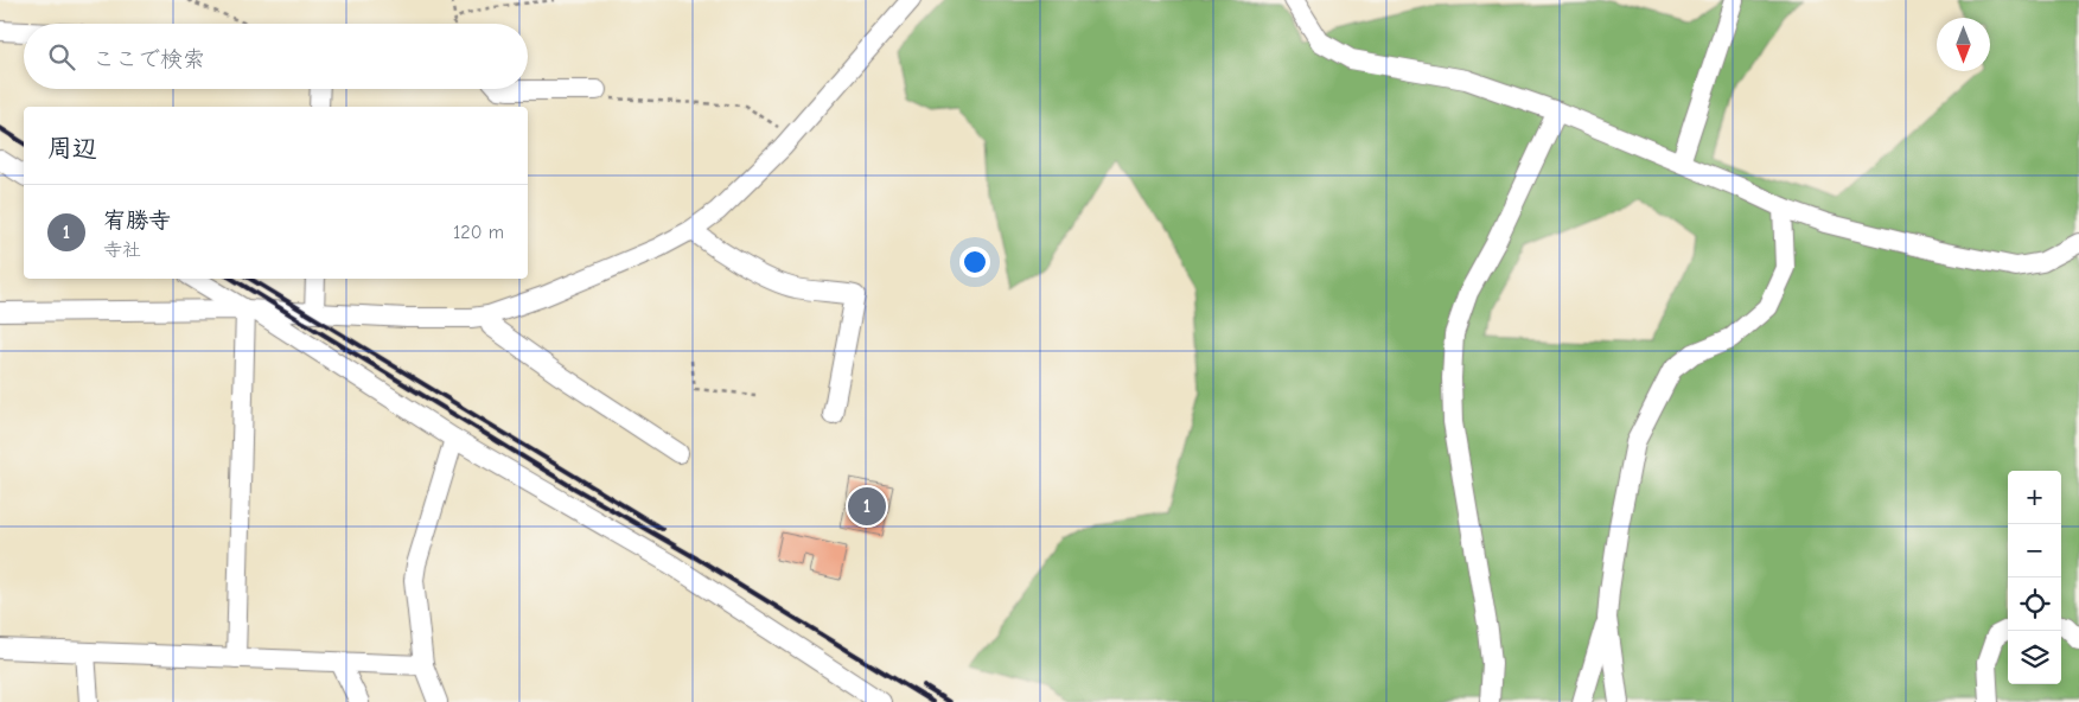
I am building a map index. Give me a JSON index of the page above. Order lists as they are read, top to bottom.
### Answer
{
  "north": "bottom",
  "page": {
    "search": "ここで検索",
    "heading": "周辺",
    "list": [
      {
        "mark": "1",
        "name": "宥勝寺",
        "note": "寺社",
        "value": "120 m"
      }
    ],
    "map_buttons": ["+", "−"],
    "pins": "1"
  }
}
